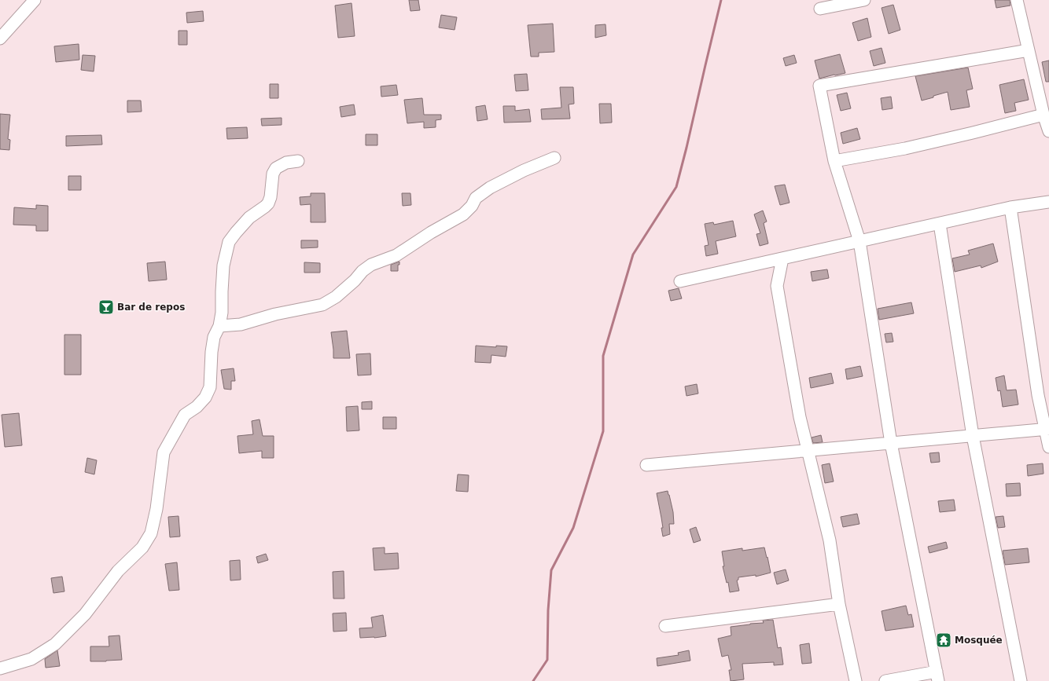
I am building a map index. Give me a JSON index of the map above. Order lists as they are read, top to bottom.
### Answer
{
  "places": {
    "bar": ["Bar de repos"],
    "temple": ["Mosquée"]
  }
}
